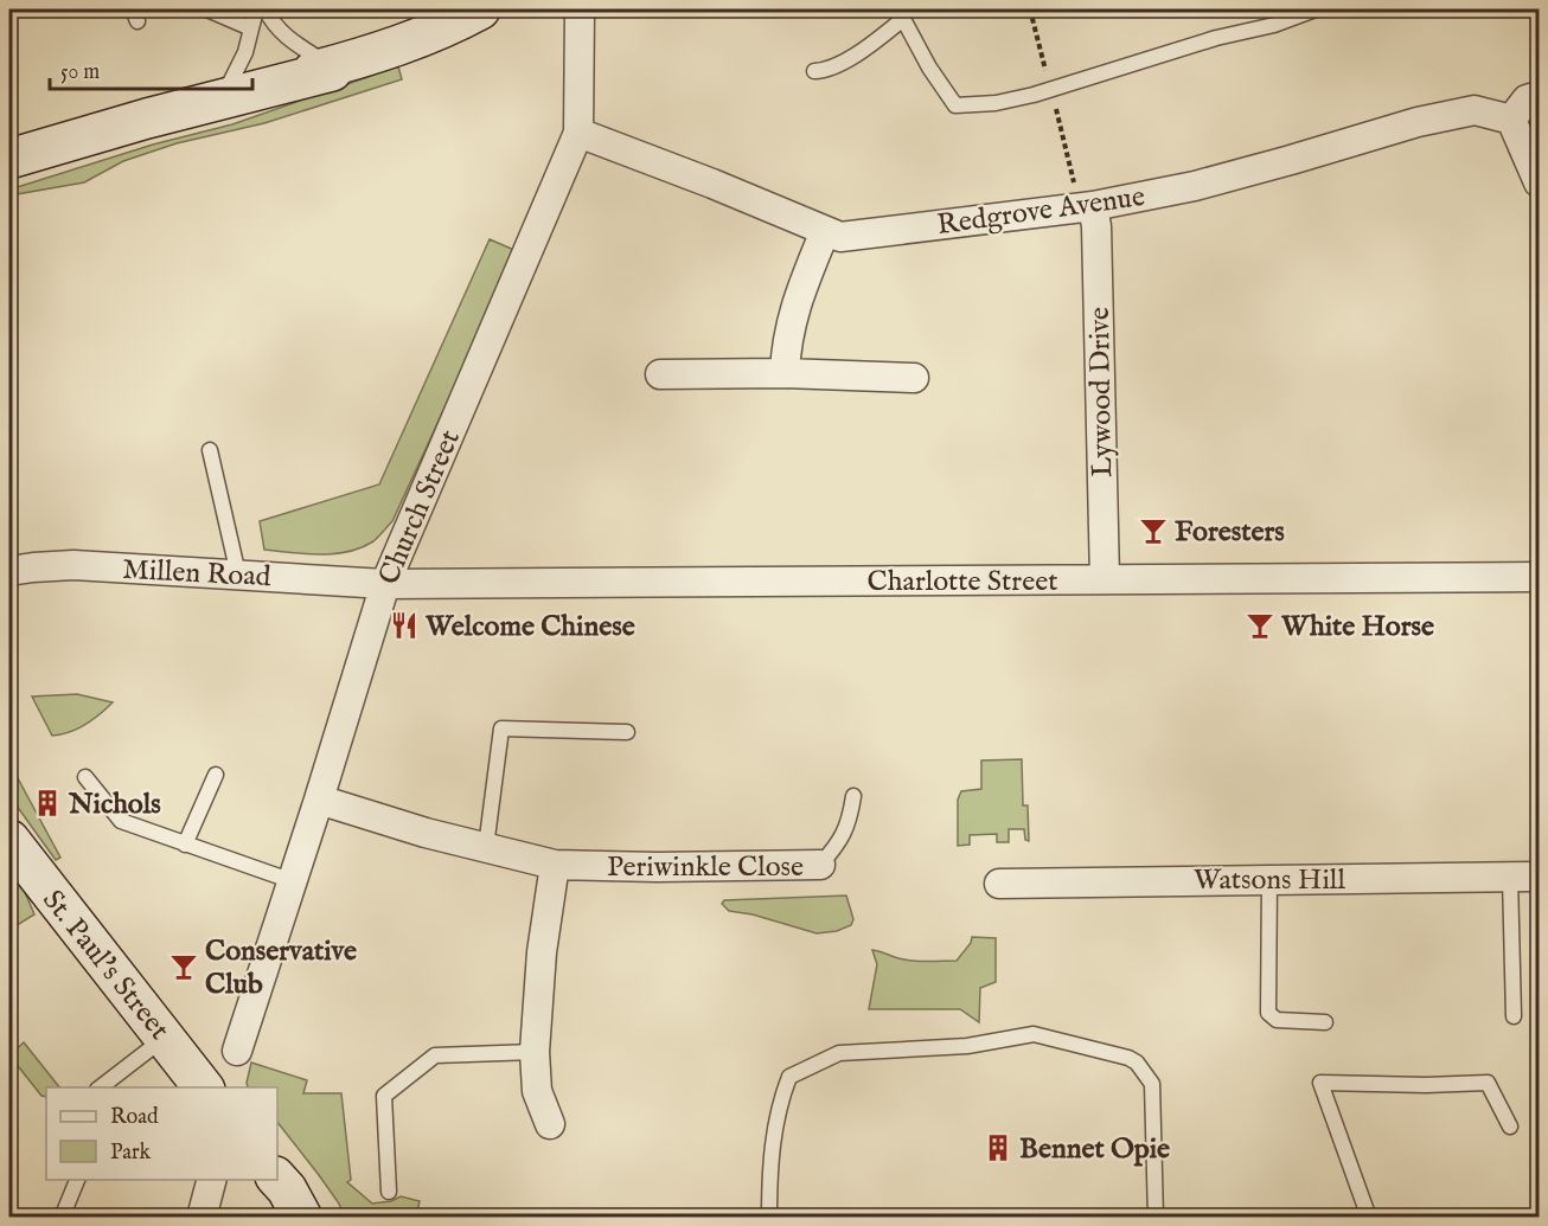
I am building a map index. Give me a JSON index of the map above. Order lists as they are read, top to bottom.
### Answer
{
  "streets": {
    "main road": ["St. Paul's Street"],
    "street": [
      "Redgrove Avenue",
      "Lywood Drive",
      "Church Street",
      "Millen Road",
      "Charlotte Street",
      "Periwinkle Close",
      "Watsons Hill"
    ]
  },
  "crossings": [
    ["Redgrove Avenue", "Lywood Drive"],
    ["Redgrove Avenue", "Church Street"],
    ["Lywood Drive", "Charlotte Street"],
    ["Church Street", "Millen Road"],
    ["Church Street", "Charlotte Street"],
    ["Church Street", "Periwinkle Close"],
    ["Millen Road", "Charlotte Street"]
  ],
  "places": {
    "bar": ["Foresters", "White Horse", "Conservative Club"],
    "restaurant": ["Welcome Chinese"],
    "building": ["Nichols", "Bennet Opie"]
  },
  "legend": ["Road", "Park"],
  "scale_bar": "50 m"
}
